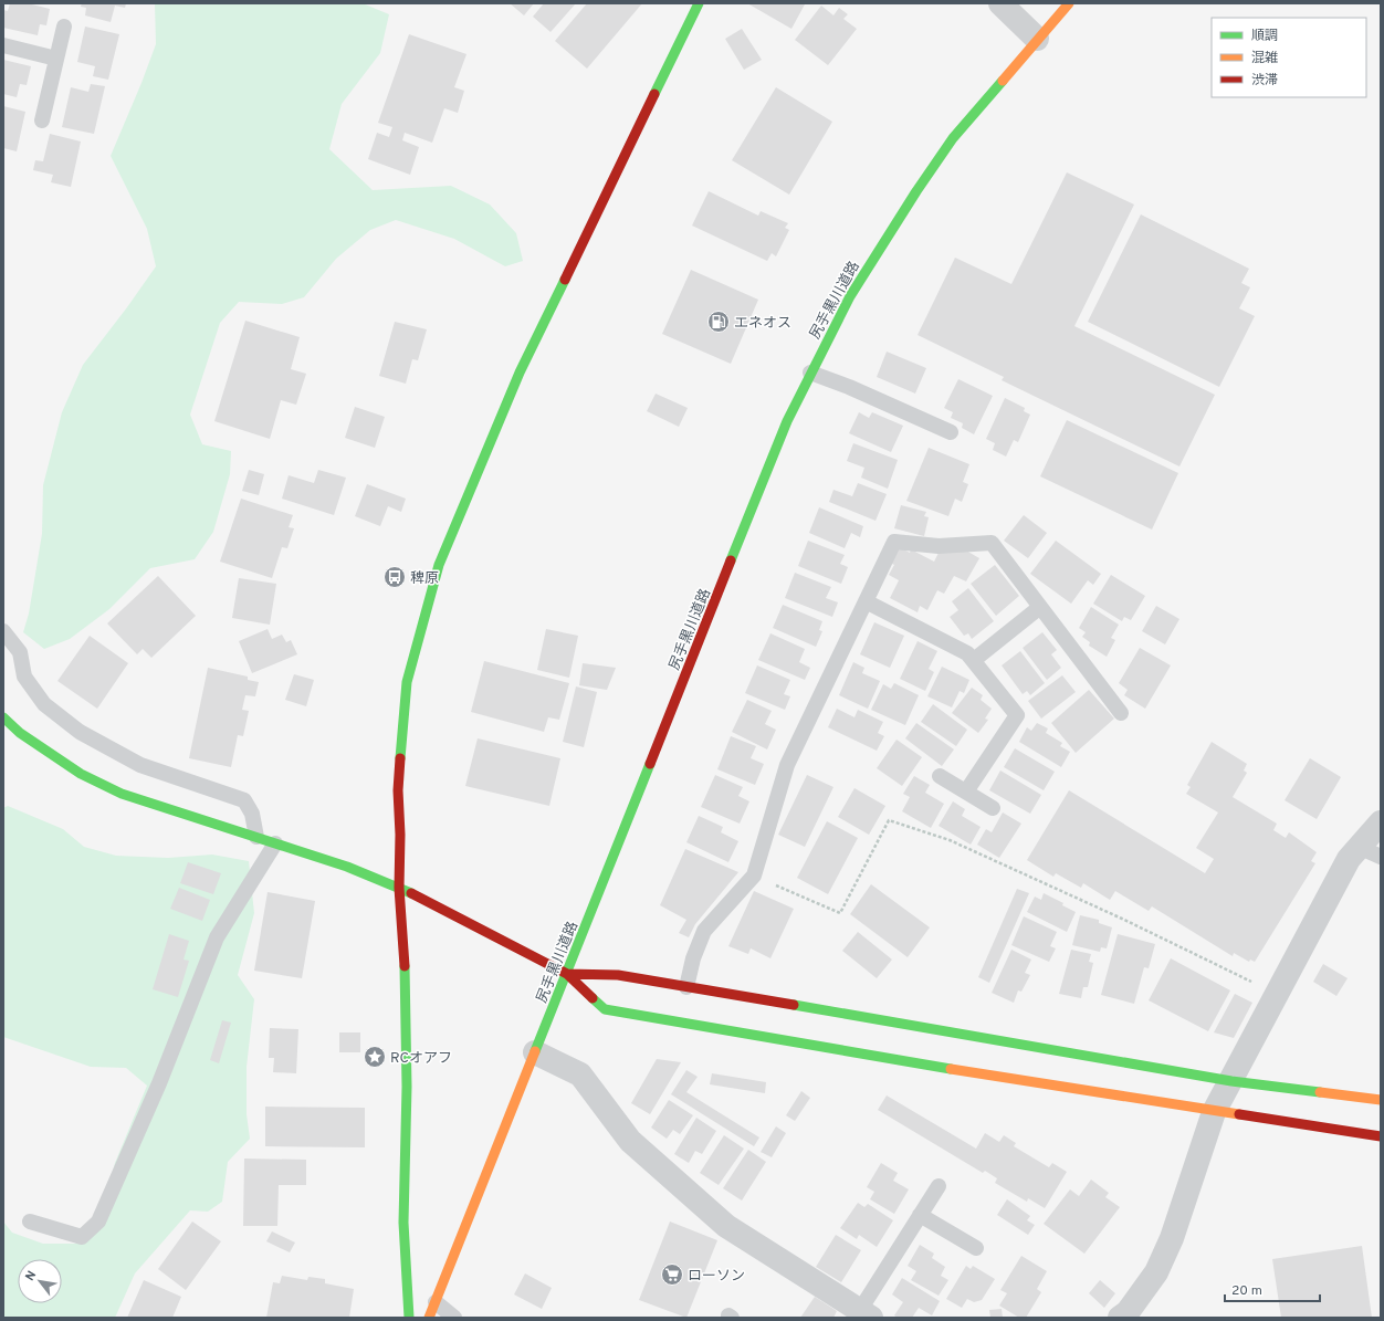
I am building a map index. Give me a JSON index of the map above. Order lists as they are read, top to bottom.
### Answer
{
  "streets": {
    "street": ["尻手黒川道路"]
  },
  "places": {
    "fuel station": ["エネオス"],
    "bus stop": ["稗原"],
    "place": ["RCオアフ"],
    "supermarket": ["ローソン"]
  },
  "legend": ["順調", "混雑", "渋滞"],
  "scale_bar": "20 m",
  "north": "top left"
}
